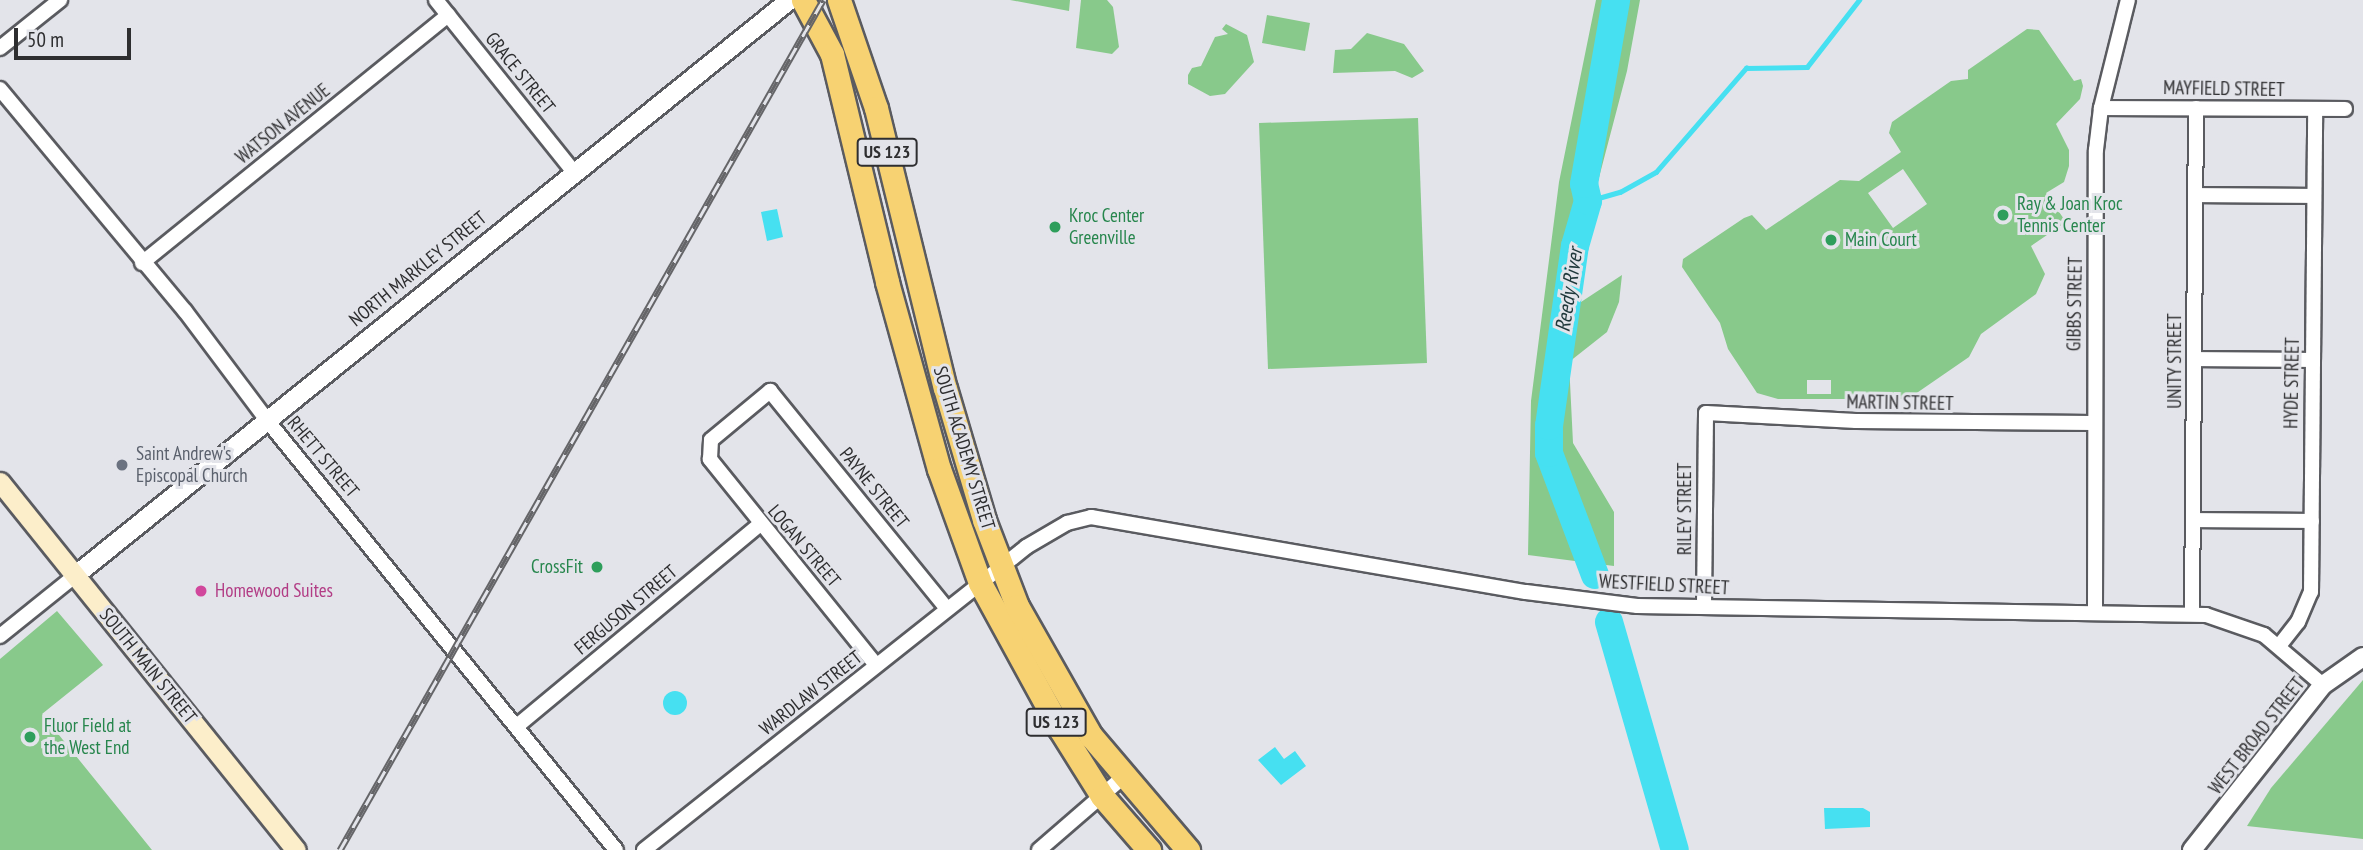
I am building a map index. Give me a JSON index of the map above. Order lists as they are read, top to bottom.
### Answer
{
  "streets": {
    "highway": ["US 123", "SOUTH ACADEMY STREET"],
    "main road": ["SOUTH MAIN STREET"],
    "street": [
      "GRACE STREET",
      "MAYFIELD STREET",
      "WATSON AVENUE",
      "NORTH MARKLEY STREET",
      "GIBBS STREET",
      "UNITY STREET",
      "HYDE STREET",
      "MARTIN STREET",
      "RHETT STREET",
      "PAYNE STREET",
      "RILEY STREET",
      "LOGAN STREET",
      "WESTFIELD STREET",
      "FERGUSON STREET",
      "WARDLAW STREET",
      "WEST BROAD STREET"
    ]
  },
  "crossings": [
    ["GRACE STREET", "WATSON AVENUE"],
    ["GRACE STREET", "NORTH MARKLEY STREET"],
    ["MAYFIELD STREET", "GIBBS STREET"],
    ["MAYFIELD STREET", "UNITY STREET"],
    ["MAYFIELD STREET", "HYDE STREET"],
    ["WATSON AVENUE", "RHETT STREET"],
    ["NORTH MARKLEY STREET", "RHETT STREET"],
    ["NORTH MARKLEY STREET", "SOUTH MAIN STREET"],
    ["GIBBS STREET", "MARTIN STREET"],
    ["GIBBS STREET", "WESTFIELD STREET"],
    ["UNITY STREET", "WESTFIELD STREET"],
    ["HYDE STREET", "WESTFIELD STREET"],
    ["MARTIN STREET", "RILEY STREET"],
    ["SOUTH ACADEMY STREET", "WESTFIELD STREET"],
    ["SOUTH ACADEMY STREET", "WARDLAW STREET"],
    ["RHETT STREET", "FERGUSON STREET"],
    ["PAYNE STREET", "LOGAN STREET"],
    ["PAYNE STREET", "WARDLAW STREET"],
    ["RILEY STREET", "WESTFIELD STREET"],
    ["LOGAN STREET", "FERGUSON STREET"],
    ["LOGAN STREET", "WARDLAW STREET"],
    ["WESTFIELD STREET", "WARDLAW STREET"],
    ["WESTFIELD STREET", "WEST BROAD STREET"]
  ],
  "water": ["Reedy River"],
  "places": [
    "Ray & Joan Kroc Tennis Center",
    "Kroc Center Greenville",
    "Main Court",
    "Saint Andrew's Episcopal Church",
    "CrossFit",
    "Homewood Suites",
    "Fluor Field at the West End"
  ],
  "scale_bar": "50 m"
}
